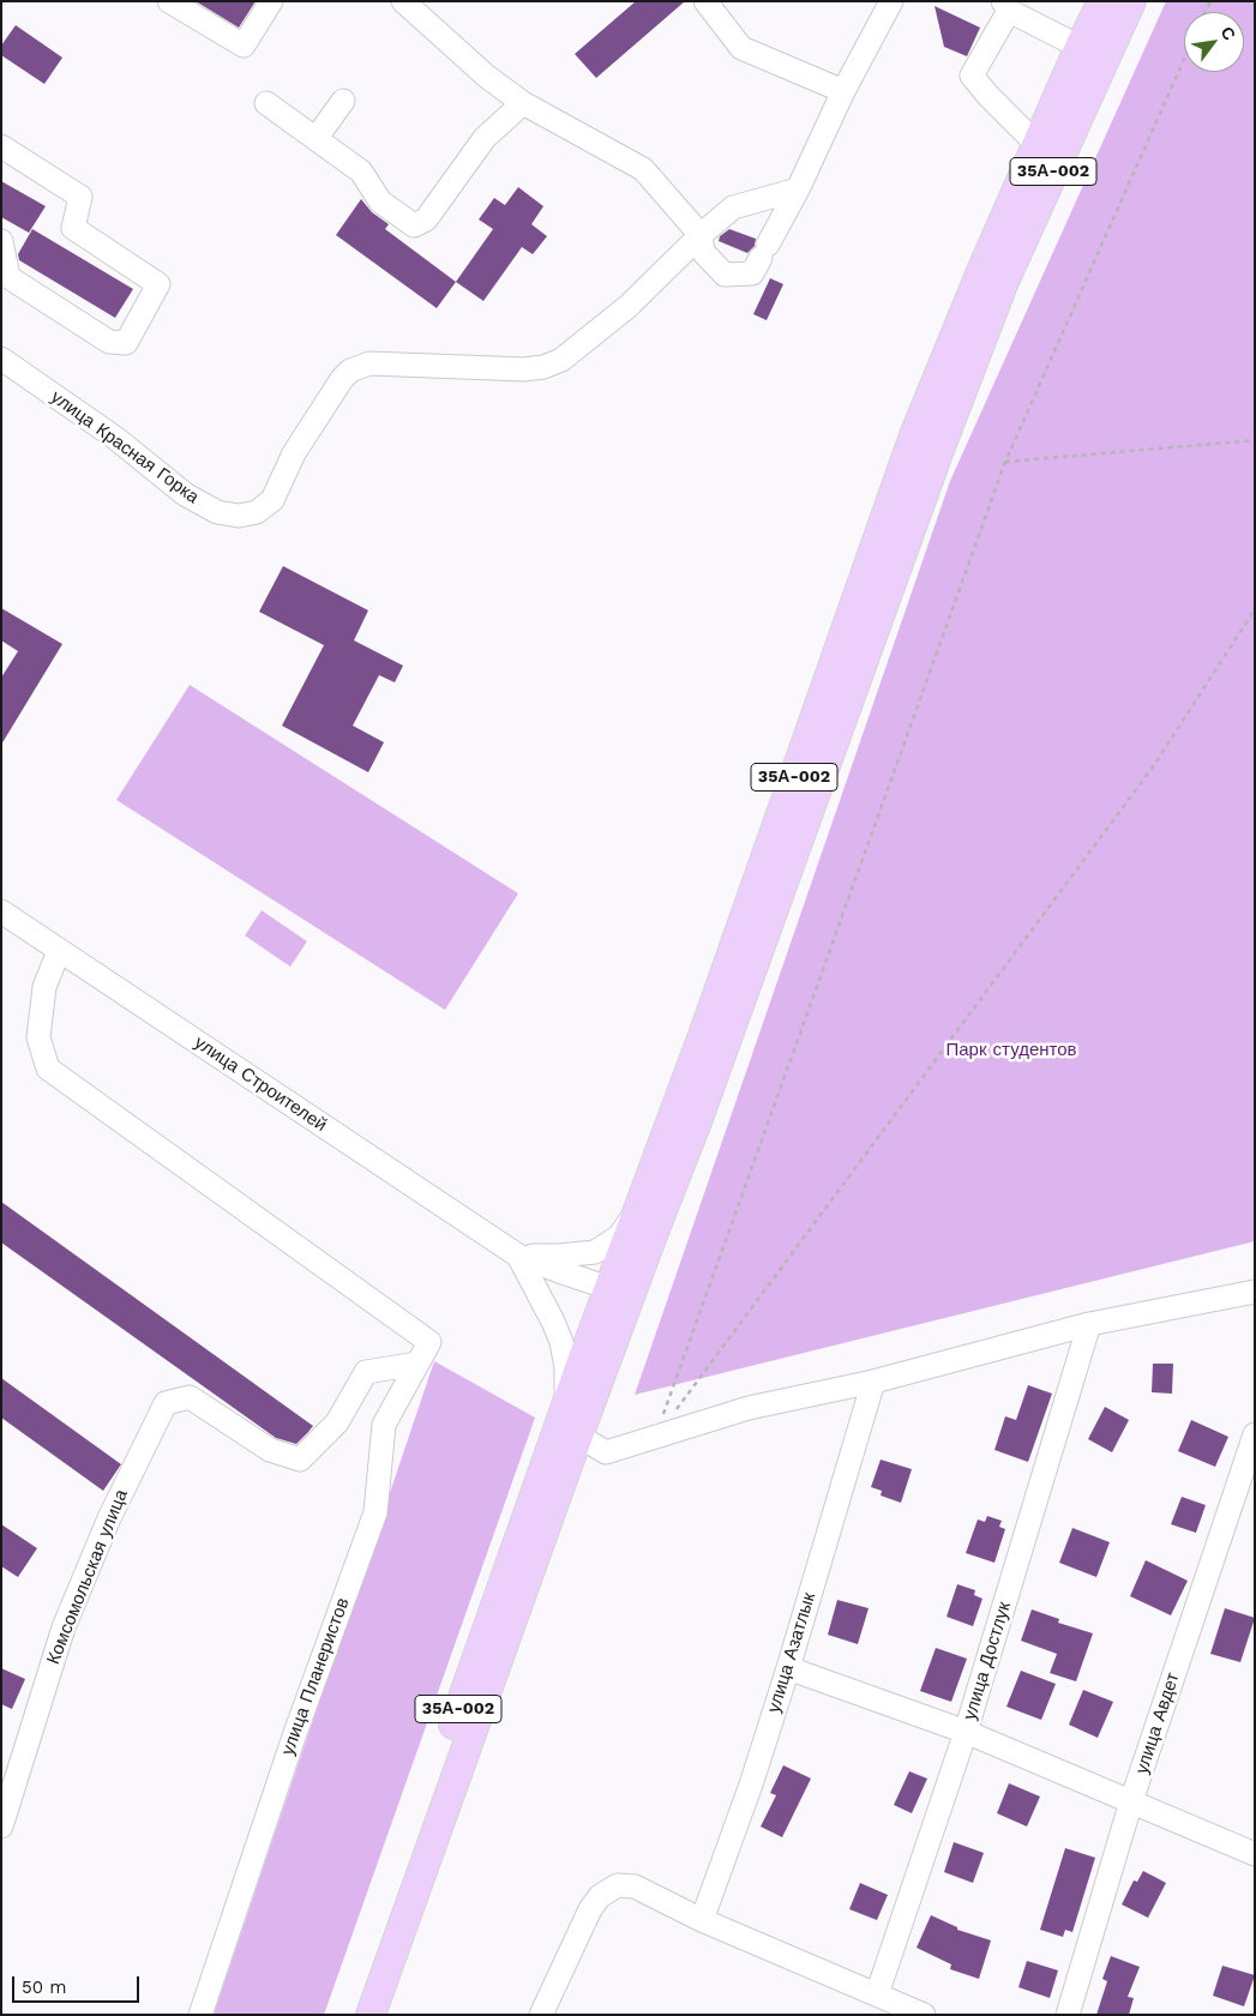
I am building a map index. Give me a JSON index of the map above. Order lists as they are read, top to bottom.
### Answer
{
  "streets": {
    "main road": ["35А-002"],
    "street": [
      "улица Красная Горка",
      "улица Строителей",
      "Комсомольская улица",
      "улица Азатлык",
      "улица Достлук",
      "улица Планеристов",
      "улица Авдет"
    ]
  },
  "crossings": [
    ["35А-002", "улица Строителей"],
    ["улица Строителей", "улица Планеристов"],
    ["Комсомольская улица", "улица Планеристов"]
  ],
  "parks": ["Парк студентов"],
  "scale_bar": "50 m",
  "north": "top right"
}
